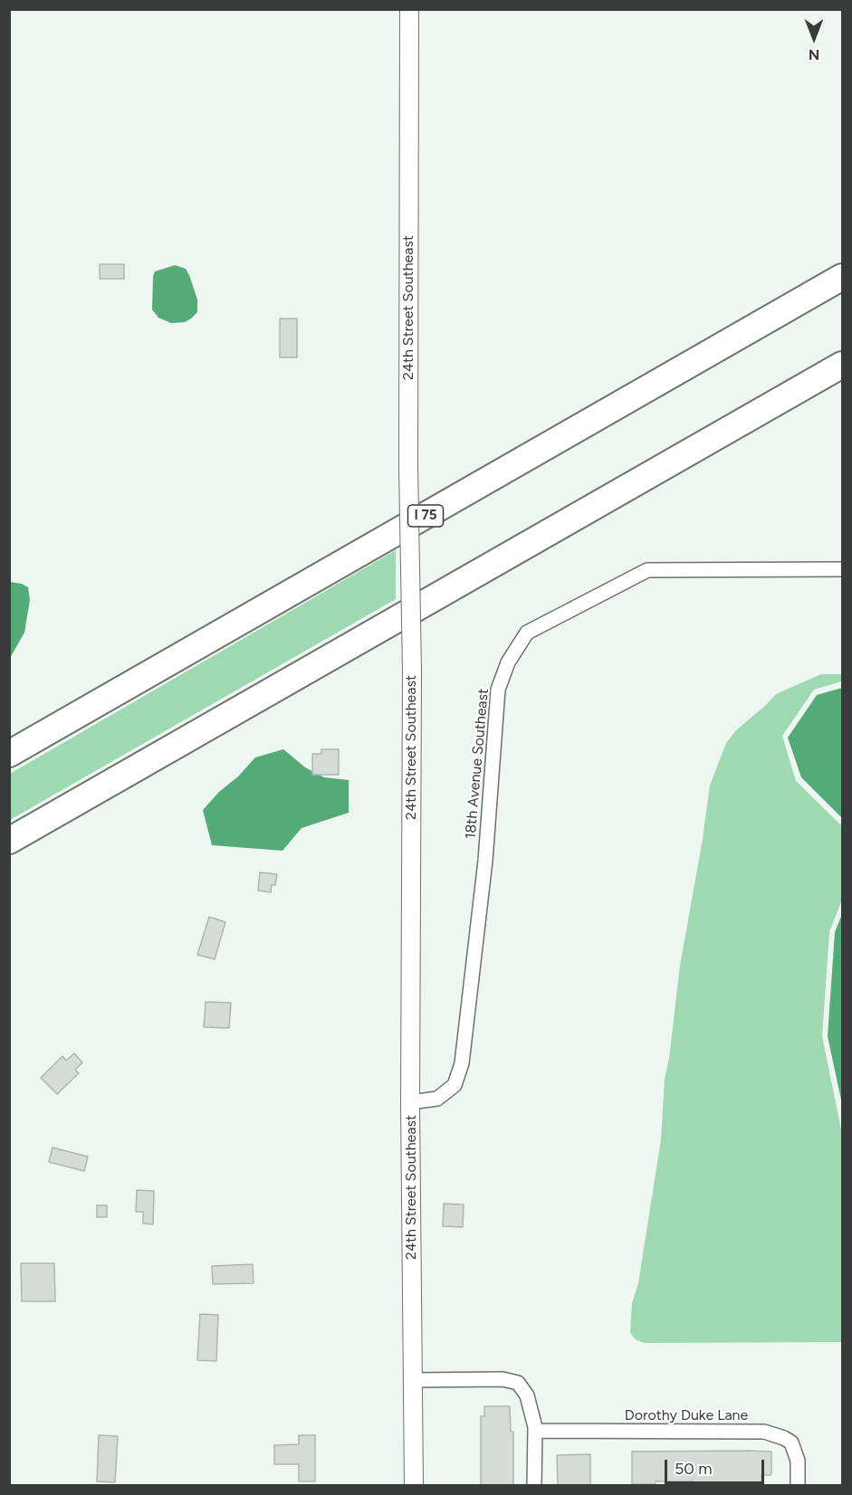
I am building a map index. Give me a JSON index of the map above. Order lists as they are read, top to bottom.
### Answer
{
  "streets": {
    "highway": ["I 75"],
    "street": ["24th Street Southeast", "18th Avenue Southeast", "Dorothy Duke Lane"]
  },
  "crossings": [
    ["24th Street Southeast", "18th Avenue Southeast"]
  ],
  "scale_bar": "50 m",
  "north": "bottom"
}
